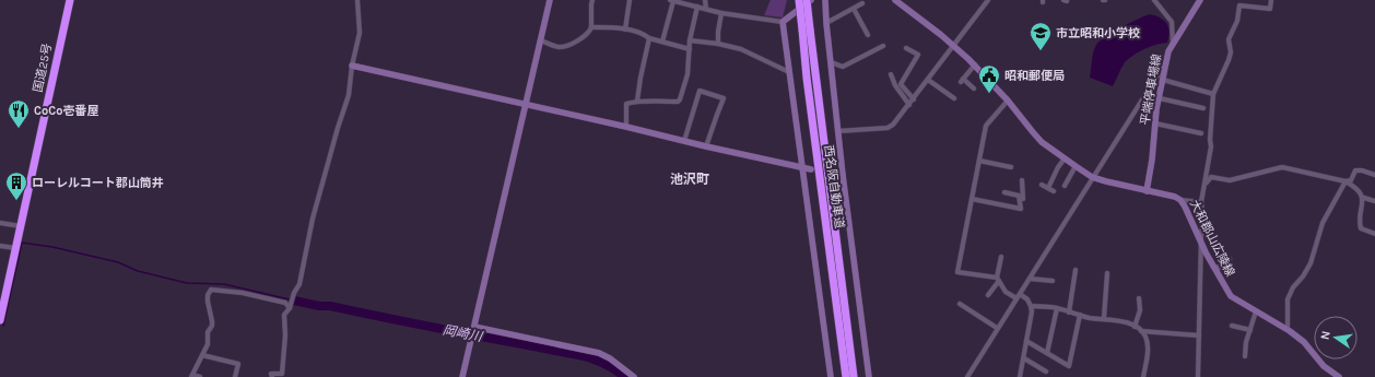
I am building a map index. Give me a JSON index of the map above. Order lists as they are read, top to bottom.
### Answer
{
  "streets": {
    "highway": ["国道25号", "西名阪自動車道"],
    "street": ["平端停車場線", "大和郡山広陵線"]
  },
  "crossings": [
    ["平端停車場線", "大和郡山広陵線"]
  ],
  "districts": ["池沢町"],
  "water": ["岡崎川"],
  "places": {
    "school or university": ["市立昭和小学校"],
    "public building": ["昭和郵便局"],
    "restaurant": ["CoCo壱番屋"],
    "building": ["ローレルコート郡山筒井"]
  },
  "north": "left"
}
